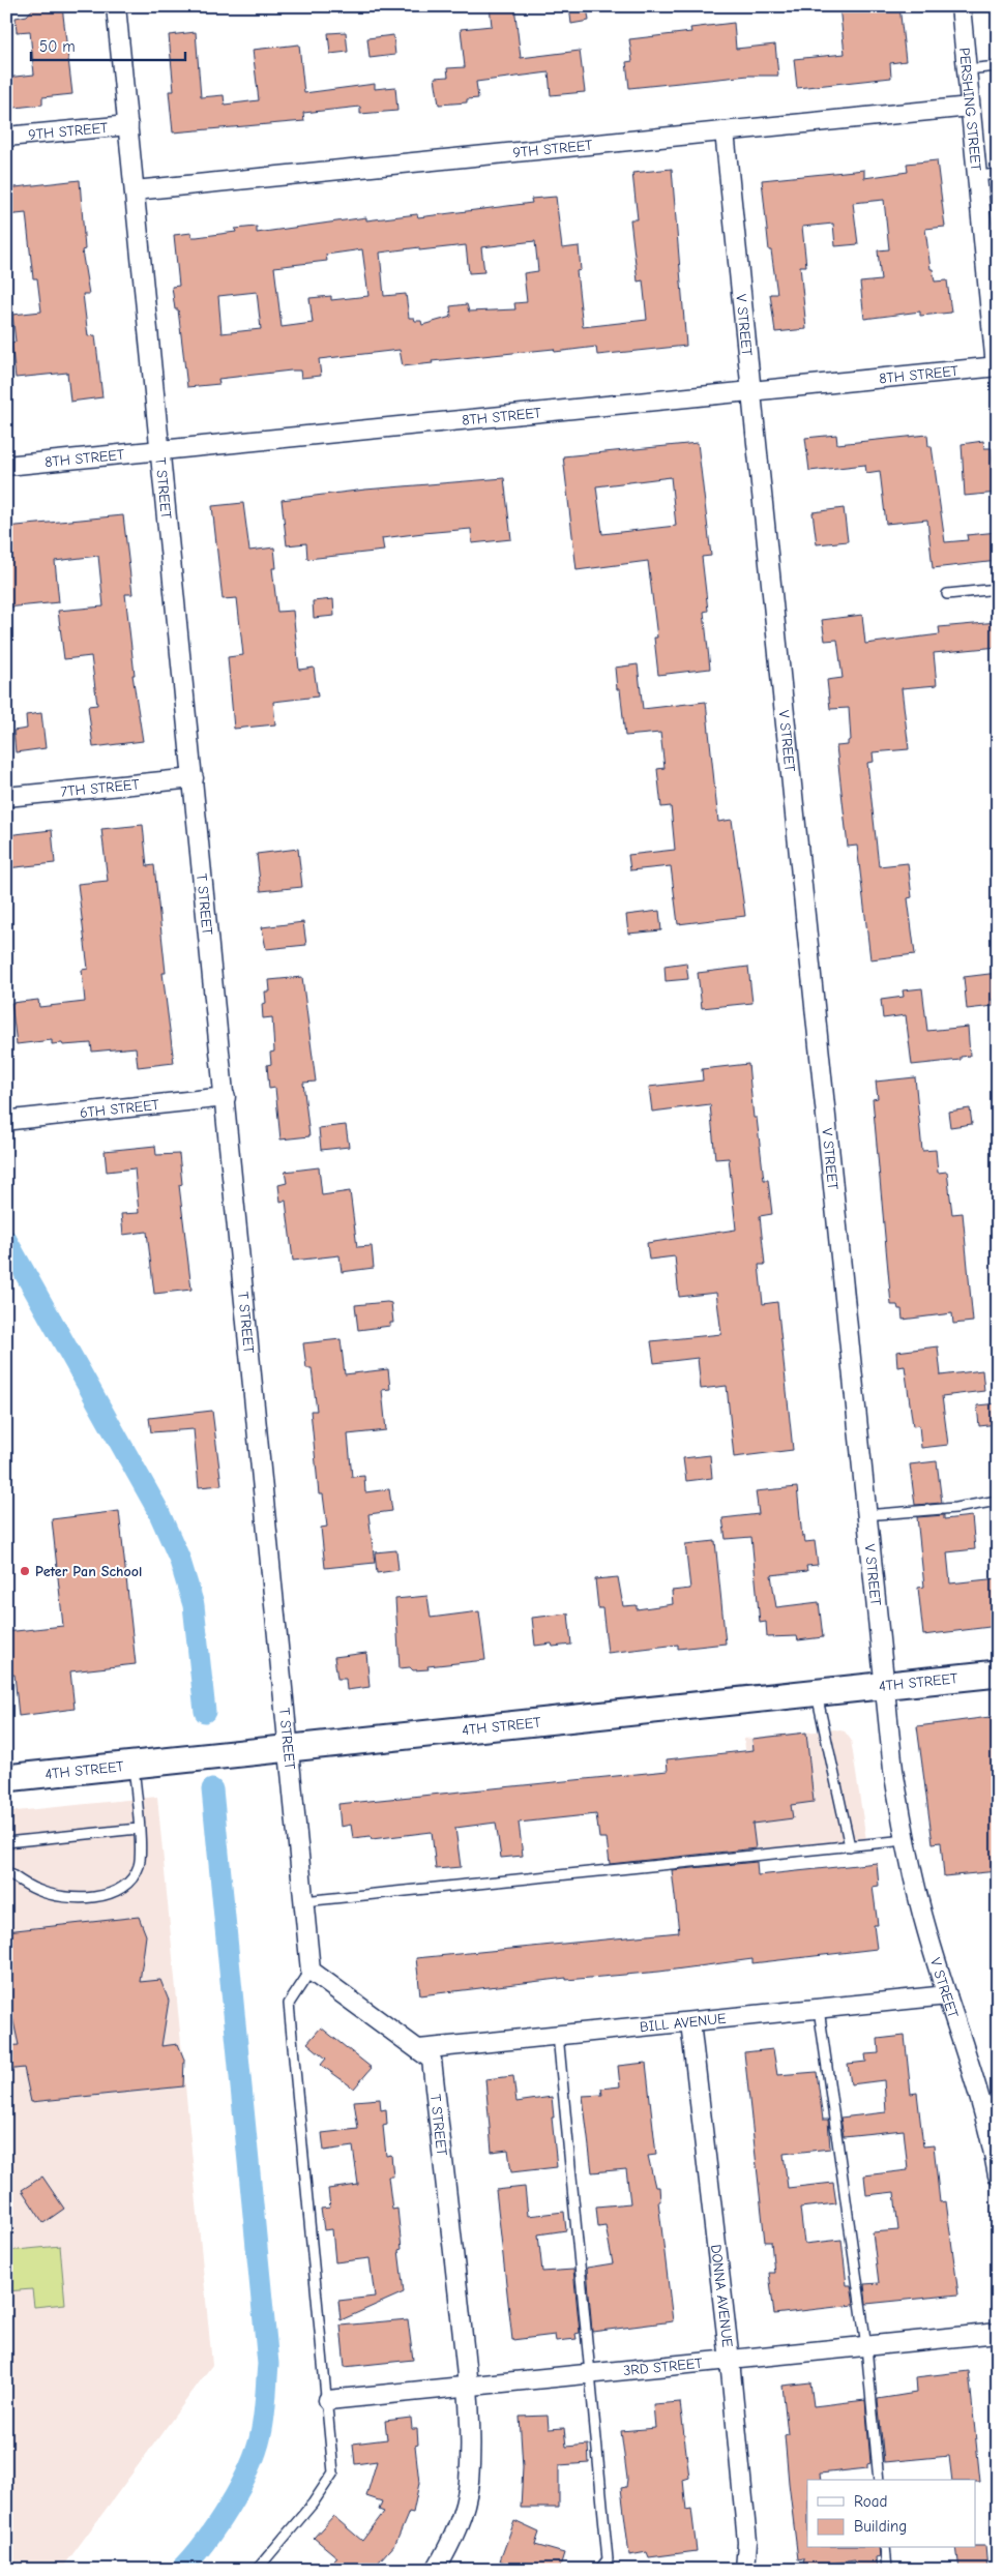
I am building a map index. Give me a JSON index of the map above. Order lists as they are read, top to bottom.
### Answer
{
  "streets": {
    "street": [
      "PERSHING STREET",
      "9TH STREET",
      "V STREET",
      "8TH STREET",
      "T STREET",
      "7TH STREET",
      "6TH STREET",
      "4TH STREET",
      "BILL AVENUE",
      "DONNA AVENUE",
      "3RD STREET"
    ]
  },
  "crossings": [
    ["PERSHING STREET", "9TH STREET"],
    ["PERSHING STREET", "8TH STREET"],
    ["9TH STREET", "V STREET"],
    ["9TH STREET", "T STREET"],
    ["V STREET", "8TH STREET"],
    ["V STREET", "4TH STREET"],
    ["V STREET", "BILL AVENUE"],
    ["8TH STREET", "T STREET"],
    ["T STREET", "7TH STREET"],
    ["T STREET", "6TH STREET"],
    ["T STREET", "4TH STREET"],
    ["T STREET", "BILL AVENUE"],
    ["T STREET", "3RD STREET"],
    ["BILL AVENUE", "DONNA AVENUE"],
    ["DONNA AVENUE", "3RD STREET"]
  ],
  "places": ["Peter Pan School"],
  "legend": ["Road", "Building"],
  "scale_bar": "50 m"
}
